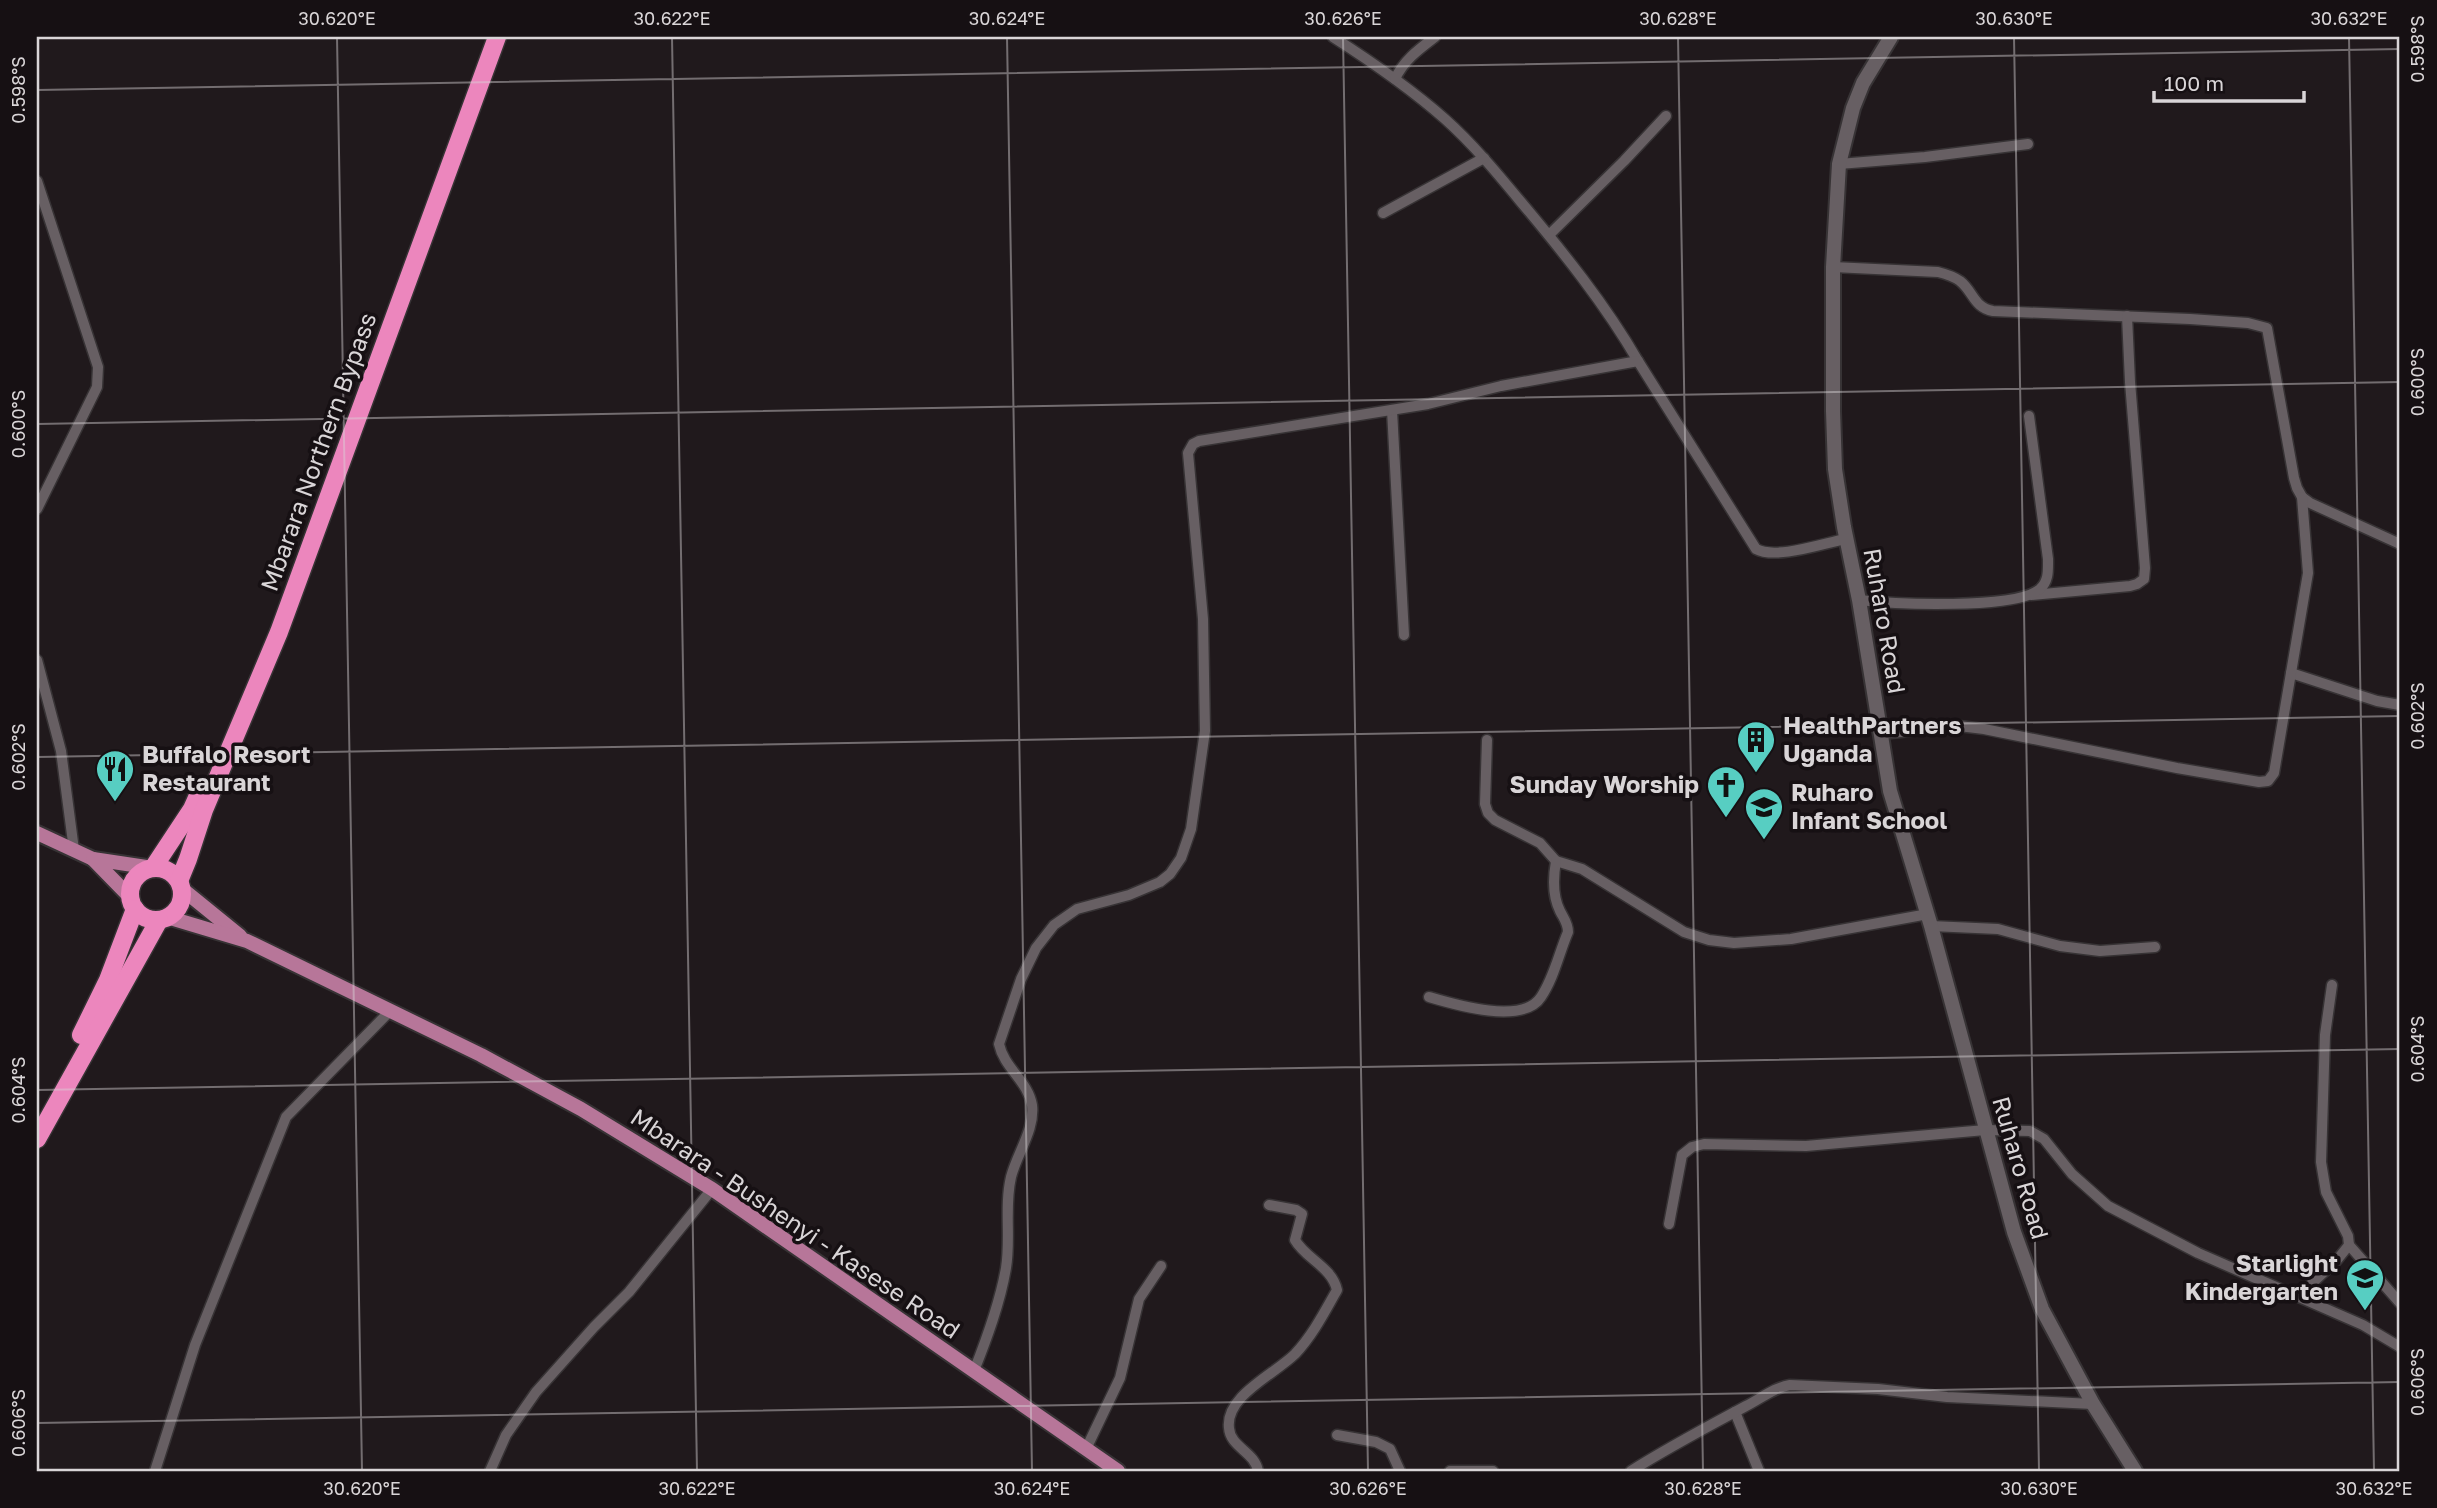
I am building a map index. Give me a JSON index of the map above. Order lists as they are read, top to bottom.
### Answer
{
  "streets": {
    "highway": ["Mbarara Northern Bypass"],
    "main road": ["Mbarara - Bushenyi - Kasese Road"],
    "street": ["Ruharo Road"]
  },
  "crossings": [
    ["Mbarara Northern Bypass", "Mbarara - Bushenyi - Kasese Road"]
  ],
  "places": {
    "building": ["HealthPartners Uganda"],
    "restaurant": ["Buffalo Resort Restaurant"],
    "church": ["Sunday Worship"],
    "school or university": ["Ruharo Infant School", "Starlight Kindergarten"]
  },
  "scale_bar": "100 m",
  "coordinates": [
    "30.620°E",
    "30.622°E",
    "30.624°E",
    "30.626°E",
    "30.628°E",
    "30.630°E",
    "30.632°E",
    "0.598°S",
    "0.600°S",
    "0.602°S",
    "0.604°S",
    "0.606°S"
  ]
}
